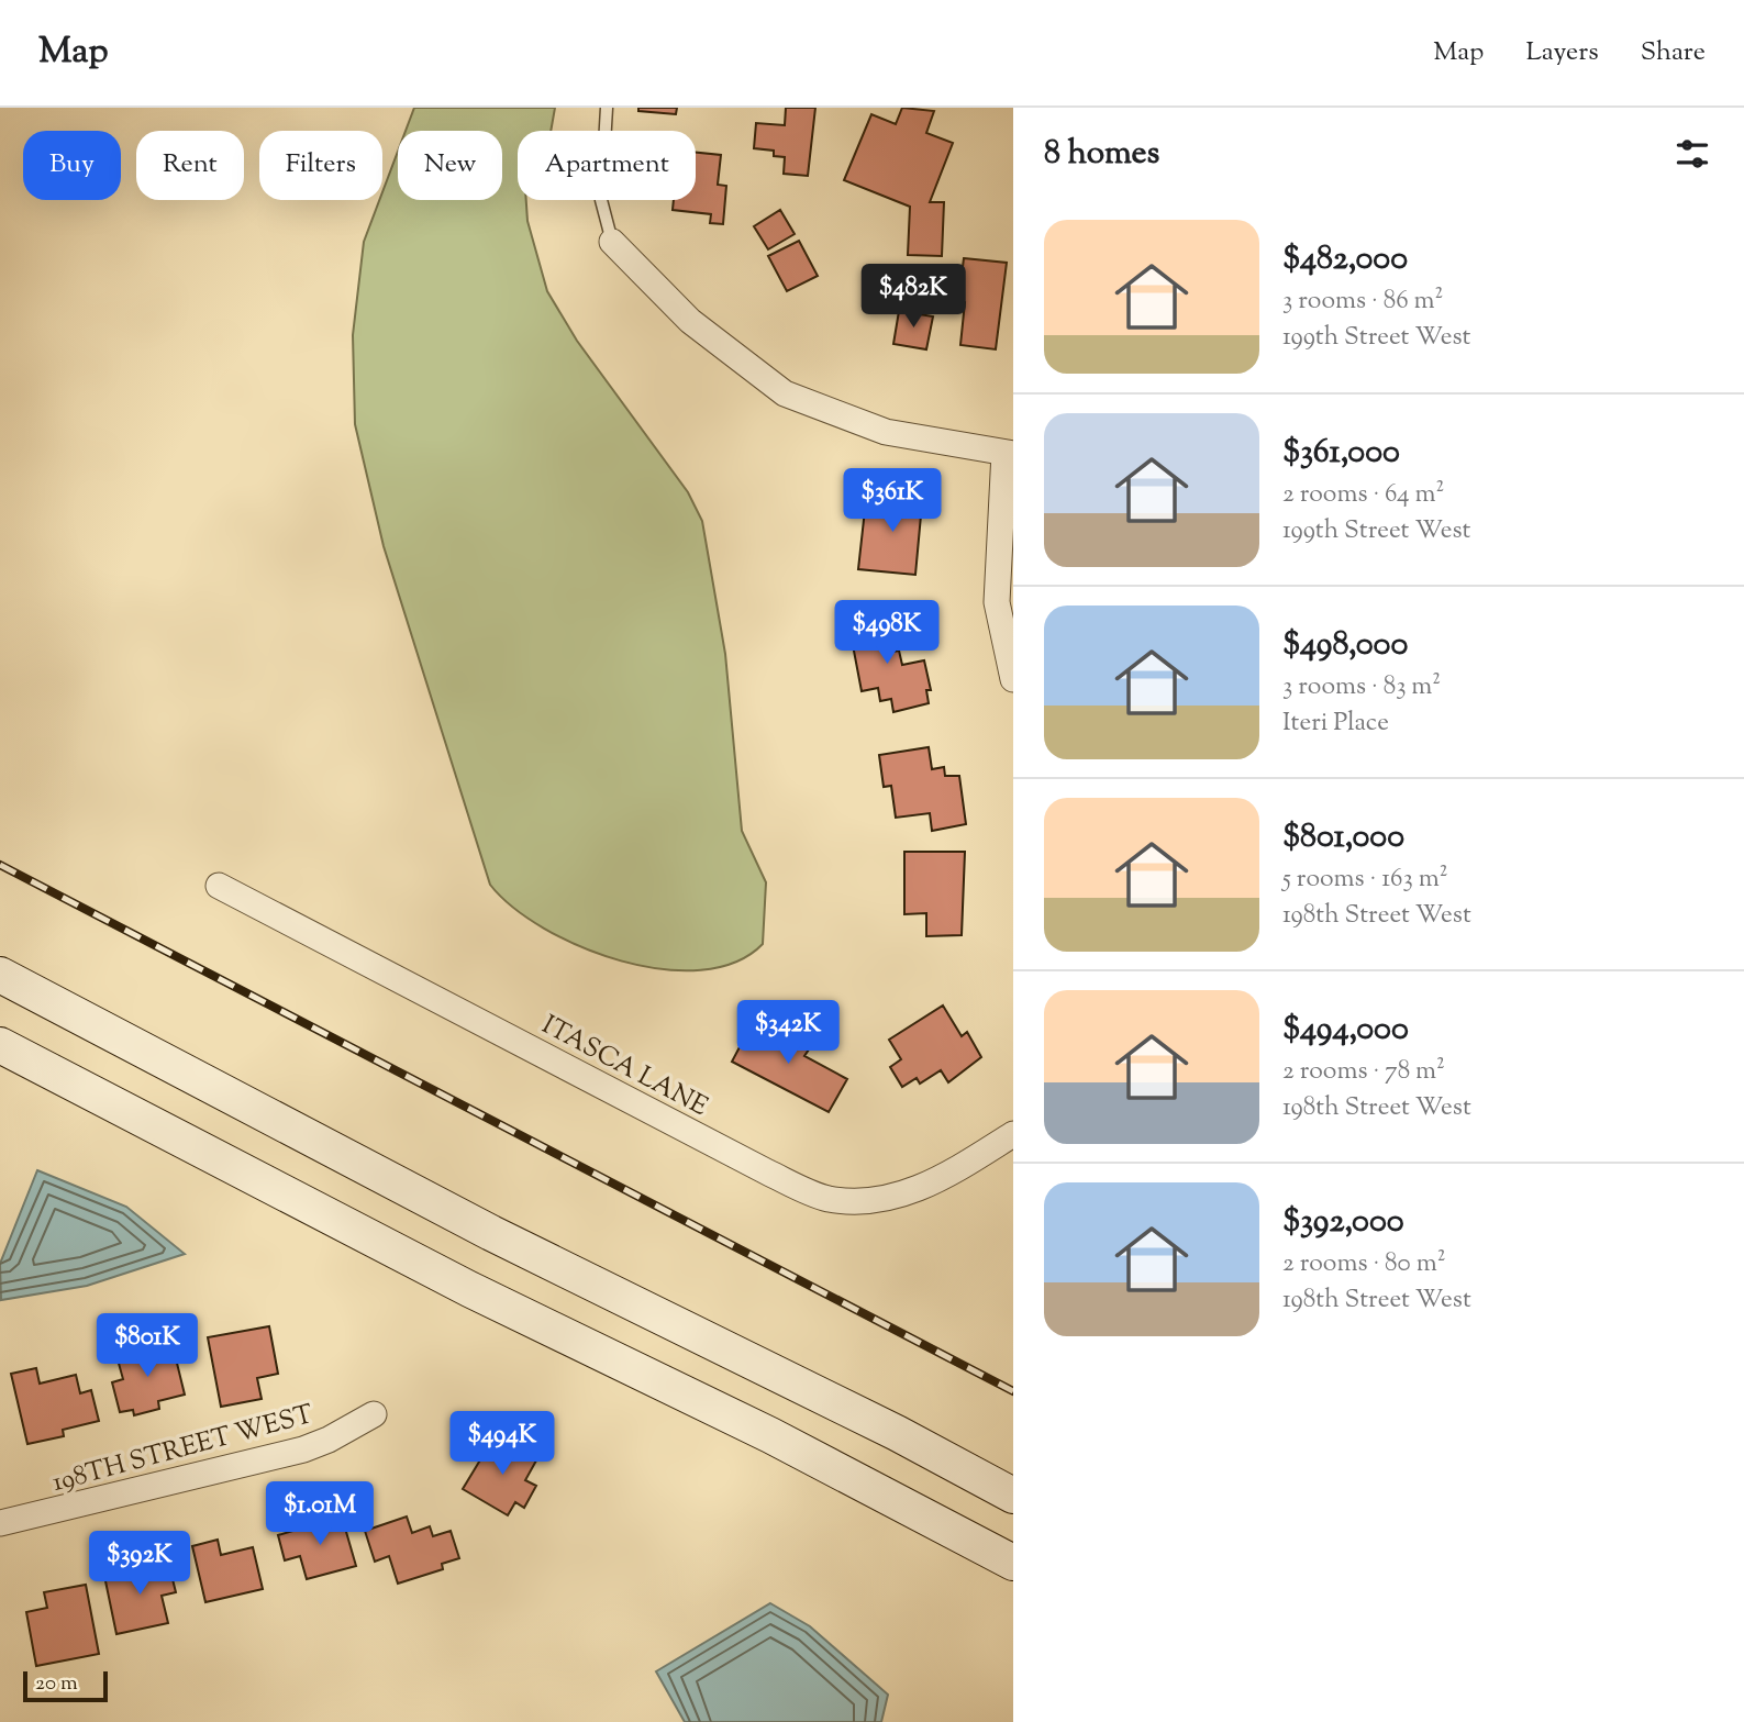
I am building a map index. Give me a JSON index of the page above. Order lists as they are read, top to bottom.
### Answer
{
  "streets": {
    "street": ["ITASCA LANE", "198TH STREET WEST"]
  },
  "scale_bar": "20 m",
  "page": {
    "header": "Map",
    "nav": ["Map", "Layers", "Share"],
    "heading": "8 homes",
    "chip": [
      "Buy",
      "Rent",
      "Filters",
      "New",
      "Apartment"
    ],
    "list": [
      {
        "name": "$482,000",
        "note": "3 rooms · 86 m² · 199th Street West"
      },
      {
        "name": "$361,000",
        "note": "2 rooms · 64 m² · 199th Street West"
      },
      {
        "name": "$498,000",
        "note": "3 rooms · 83 m² · Iteri Place"
      },
      {
        "name": "$801,000",
        "note": "5 rooms · 163 m² · 198th Street West"
      },
      {
        "name": "$494,000",
        "note": "2 rooms · 78 m² · 198th Street West"
      },
      {
        "name": "$392,000",
        "note": "2 rooms · 80 m² · 198th Street West"
      }
    ],
    "price": [
      "$482K",
      "$361K",
      "$498K",
      "$342K",
      "$801K",
      "$494K",
      "$1.01M",
      "$392K"
    ],
    "scale": "20 m"
  }
}
